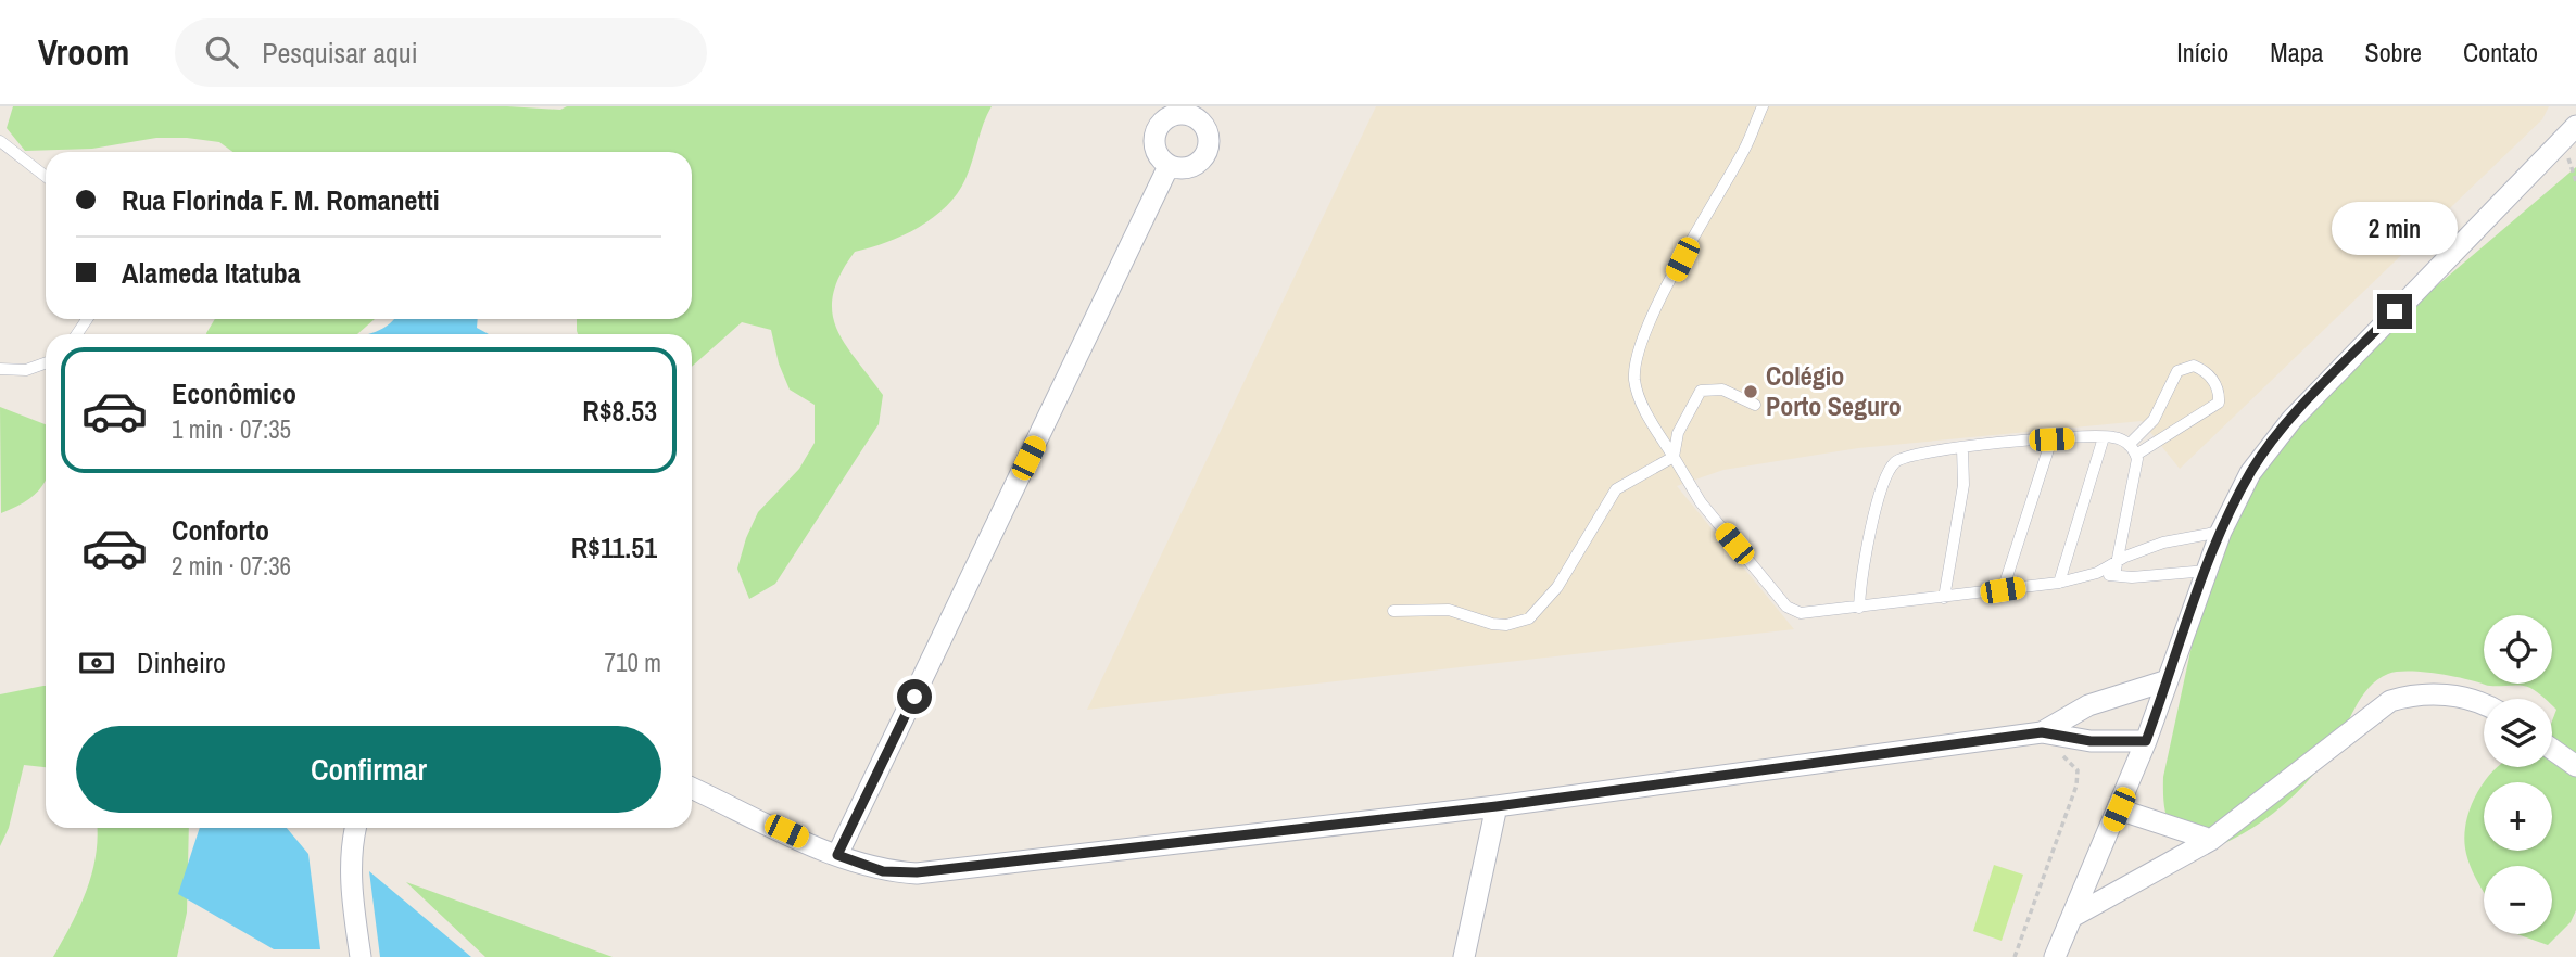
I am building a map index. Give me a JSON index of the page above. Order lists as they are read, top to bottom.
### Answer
{
  "places": ["Colégio Porto Seguro"],
  "page": {
    "header": "Vroom",
    "search": "Pesquisar aqui",
    "nav": [
      "Início",
      "Mapa",
      "Sobre",
      "Contato"
    ],
    "banner": ["Rua Florinda F. M. Romanetti", "Alameda Itatuba"],
    "bubble": "2 min",
    "list": [
      {
        "name": "Econômico",
        "note": "1 min · 07:35",
        "value": "R$8.53"
      },
      {
        "name": "Conforto",
        "note": "2 min · 07:36",
        "value": "R$11.51"
      }
    ],
    "map_buttons": ["+", "−"],
    "pay": ["Dinheiro", "710 m"],
    "buttons": "Confirmar"
  }
}
